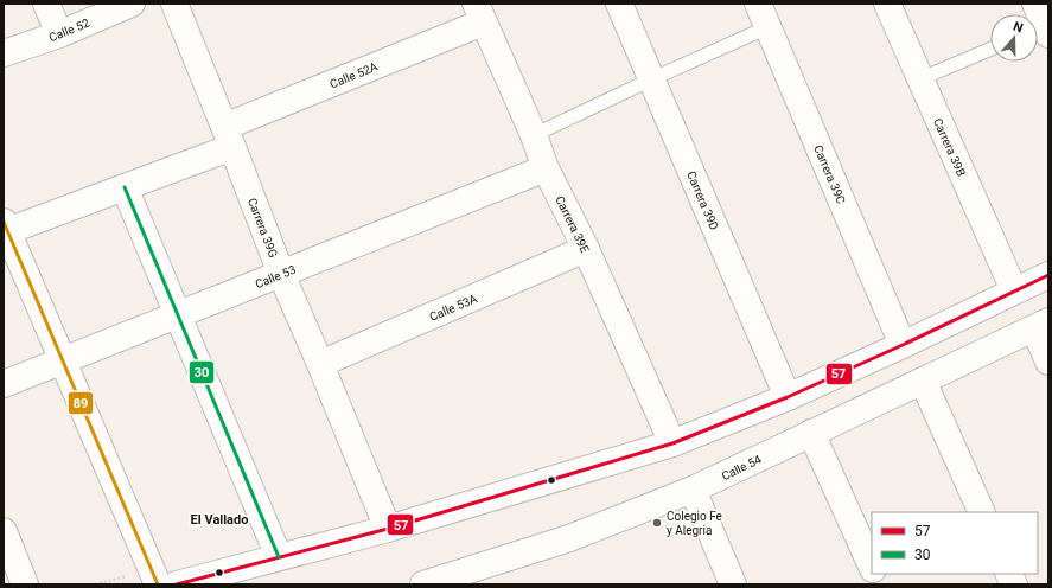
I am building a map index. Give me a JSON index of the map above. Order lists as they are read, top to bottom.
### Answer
{
  "streets": {
    "street": [
      "Calle 52",
      "Calle 52A",
      "Carrera 39B",
      "Carrera 39C",
      "Carrera 39D",
      "Carrera 39E",
      "Carrera 39G",
      "Calle 53",
      "Calle 53A",
      "Calle 54"
    ]
  },
  "crossings": [
    ["Calle 52A", "Carrera 39E"],
    ["Calle 52A", "Carrera 39G"],
    ["Carrera 39E", "Calle 53"],
    ["Carrera 39E", "Calle 53A"],
    ["Carrera 39G", "Calle 53"],
    ["Carrera 39G", "Calle 53A"]
  ],
  "districts": ["El Vallado"],
  "places": ["Colegio Fe y Alegria"],
  "lines": ["transit line 30", "transit line 89", "transit line 57"],
  "legend": ["57", "30"],
  "north": "top"
}
